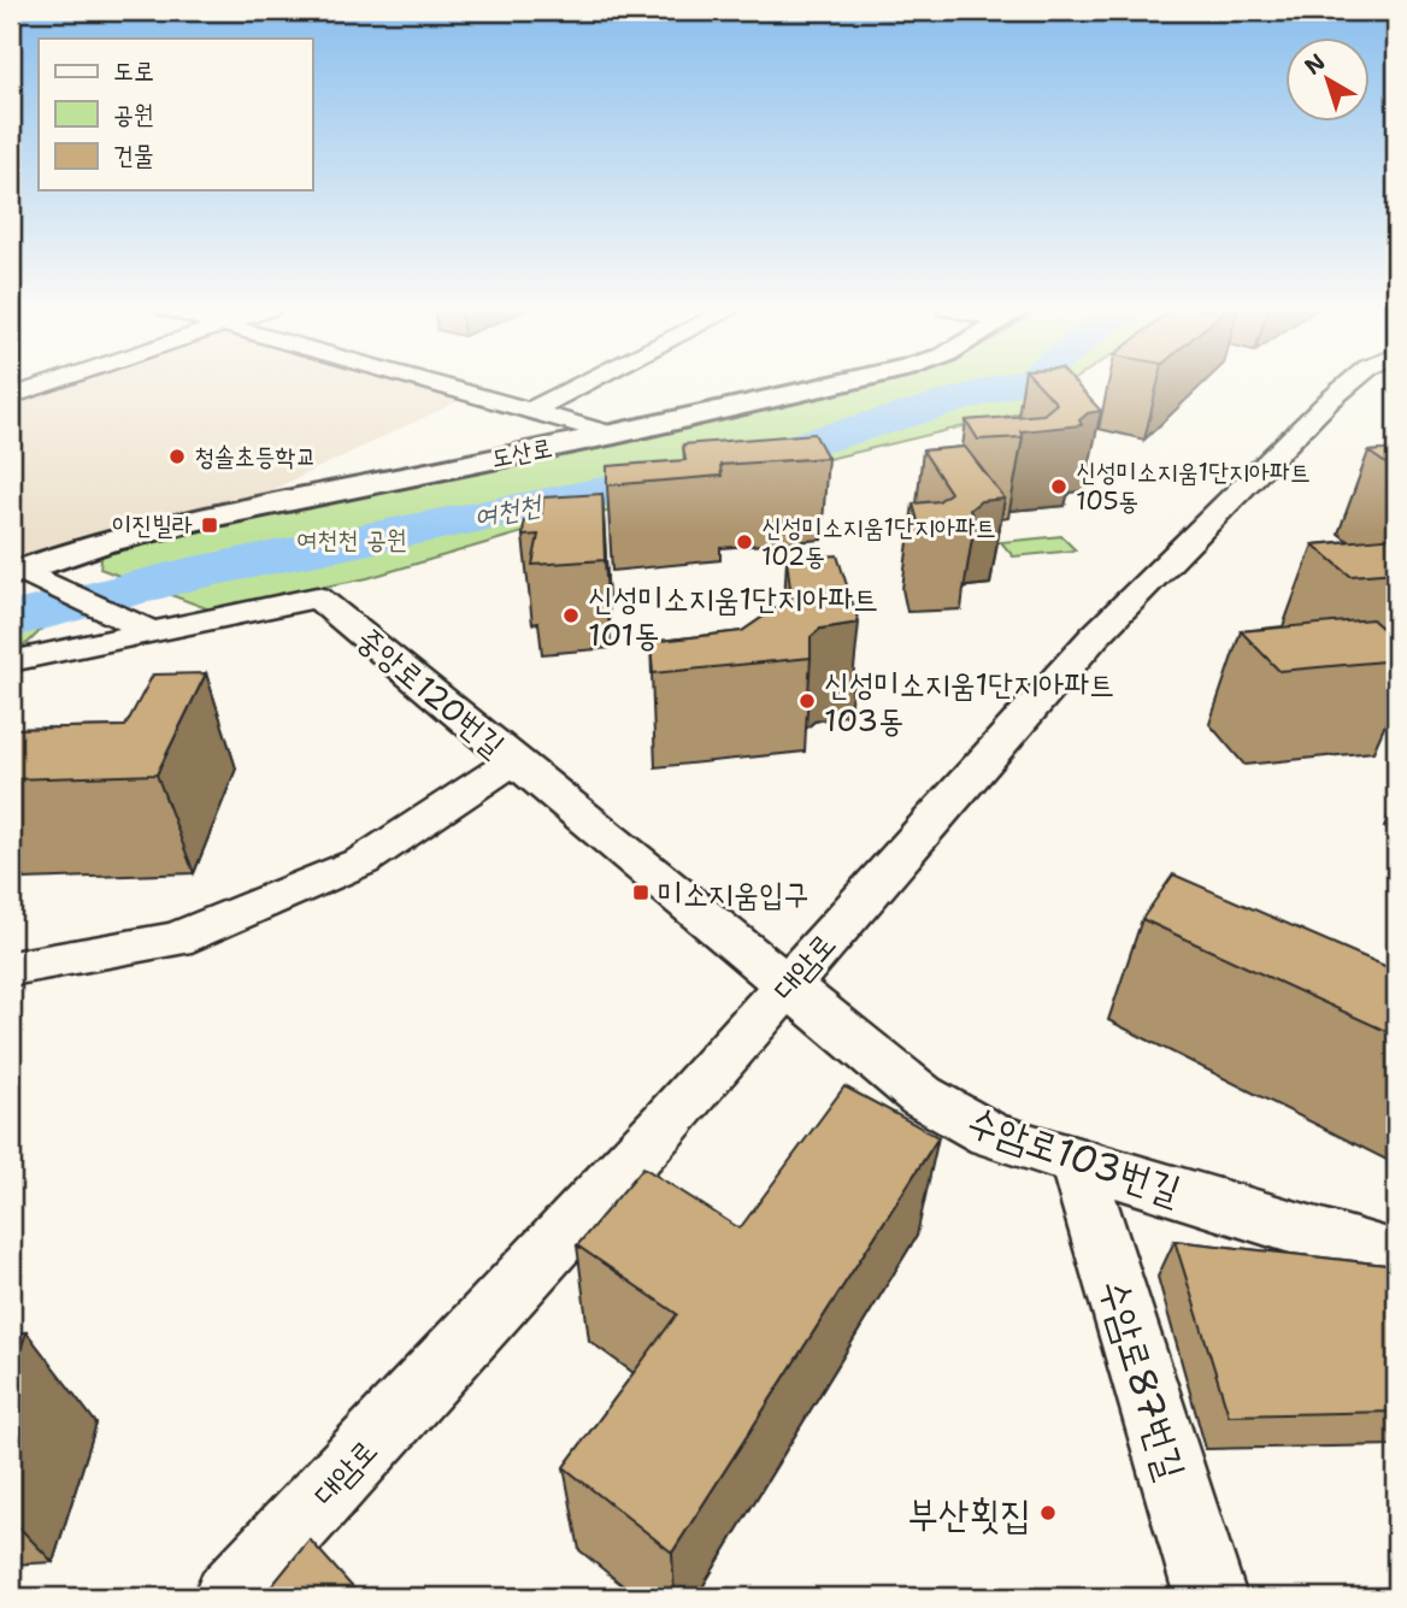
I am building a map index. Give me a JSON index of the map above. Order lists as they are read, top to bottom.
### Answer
{
  "streets": {
    "main road": ["도산로"],
    "street": [
      "중앙로120번길",
      "대암로",
      "수암로103번길",
      "수암로87번길"
    ]
  },
  "crossings": [
    ["중앙로120번길", "대암로"],
    ["중앙로120번길", "수암로103번길"],
    ["대암로", "수암로103번길"],
    ["수암로103번길", "수암로87번길"]
  ],
  "water": ["여천천"],
  "parks": ["여천천 공원"],
  "places": {
    "other": [
      "청솔초등학교",
      "신성미소지움1단지아파트 105동",
      "신성미소지움1단지아파트 102동",
      "신성미소지움1단지아파트 101동",
      "신성미소지움1단지아파트 103동",
      "부산횟집"
    ],
    "transit": ["이진빌라", "미소지움입구"]
  },
  "legend": ["도로", "공원", "건물"],
  "north": "top left"
}
